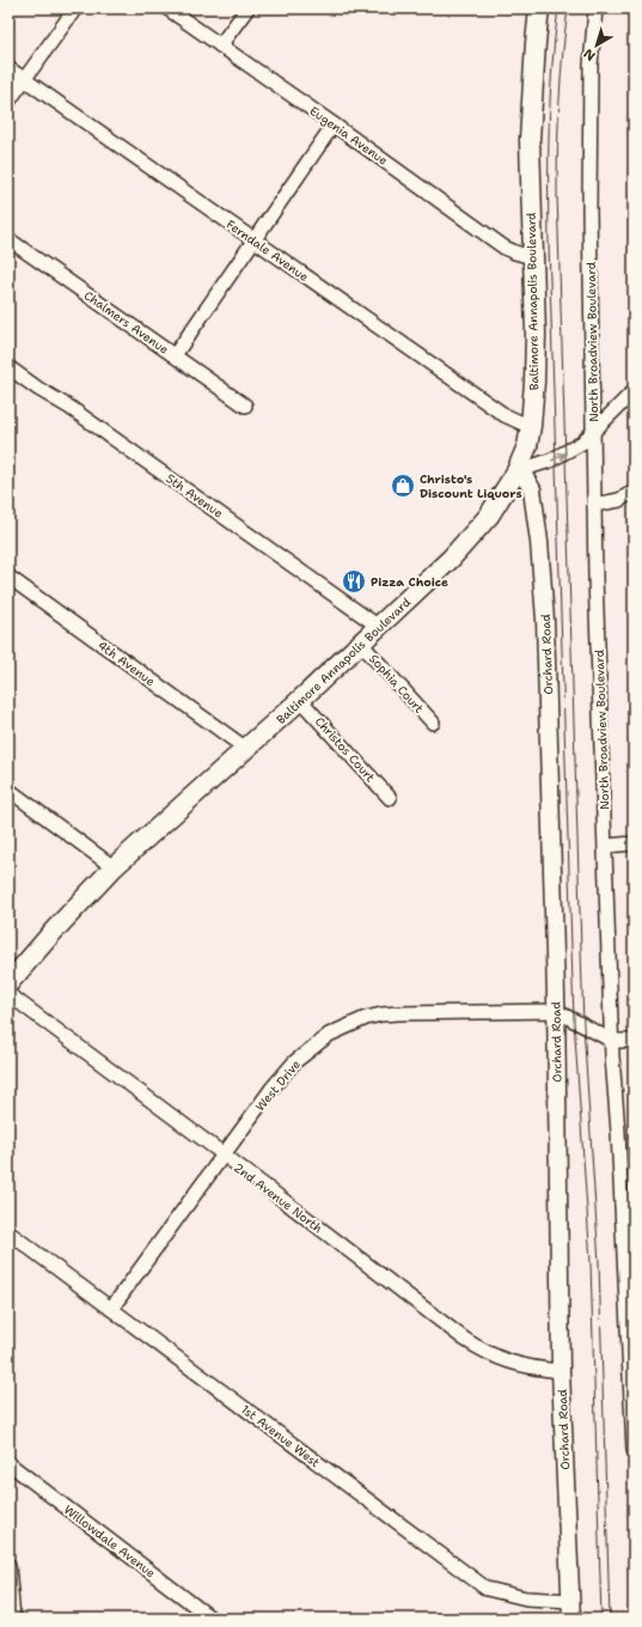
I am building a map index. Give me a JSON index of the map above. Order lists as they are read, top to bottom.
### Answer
{
  "streets": {
    "main road": ["Baltimore Annapolis Boulevard"],
    "street": [
      "Eugenia Avenue",
      "Ferndale Avenue",
      "Chalmers Avenue",
      "North Broadview Boulevard",
      "5th Avenue",
      "Orchard Road",
      "4th Avenue",
      "Sophia Court",
      "Christos Court",
      "West Drive",
      "2nd Avenue North",
      "1st Avenue West",
      "Willowdale Avenue"
    ]
  },
  "crossings": [
    ["Eugenia Avenue", "Baltimore Annapolis Boulevard"],
    ["Ferndale Avenue", "Baltimore Annapolis Boulevard"],
    ["Baltimore Annapolis Boulevard", "5th Avenue"],
    ["Baltimore Annapolis Boulevard", "Orchard Road"],
    ["Baltimore Annapolis Boulevard", "4th Avenue"],
    ["Baltimore Annapolis Boulevard", "Sophia Court"],
    ["Baltimore Annapolis Boulevard", "Christos Court"],
    ["North Broadview Boulevard", "West Drive"],
    ["Orchard Road", "West Drive"],
    ["Orchard Road", "2nd Avenue North"],
    ["Orchard Road", "1st Avenue West"],
    ["West Drive", "2nd Avenue North"],
    ["West Drive", "1st Avenue West"]
  ],
  "places": {
    "shop": ["Christo's Discount Liquors"],
    "restaurant": ["Pizza Choice"]
  },
  "north": "bottom left"
}
